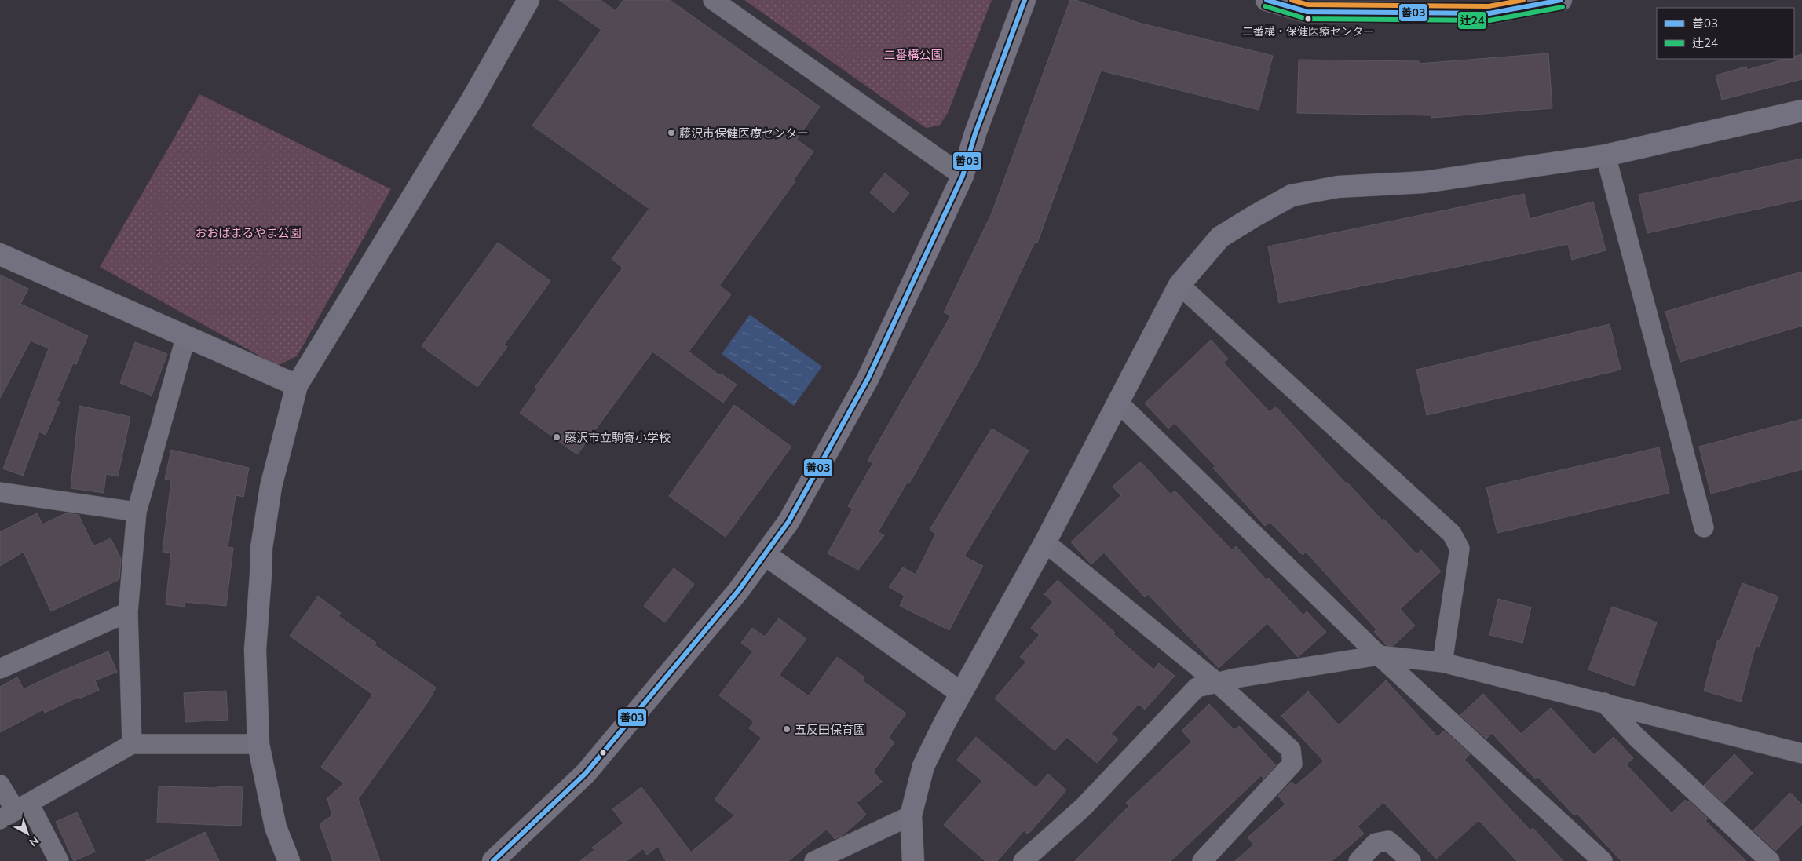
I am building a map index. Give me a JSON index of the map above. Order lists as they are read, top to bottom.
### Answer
{
  "parks": ["二番構公園", "おおばまるやま公園"],
  "places": [
    "二番構・保健医療センター",
    "藤沢市保健医療センター",
    "藤沢市立駒寄小学校",
    "五反田保育園"
  ],
  "lines": ["transit line 善03", "transit line 辻24"],
  "legend": ["善03", "辻24"],
  "north": "bottom right"
}
